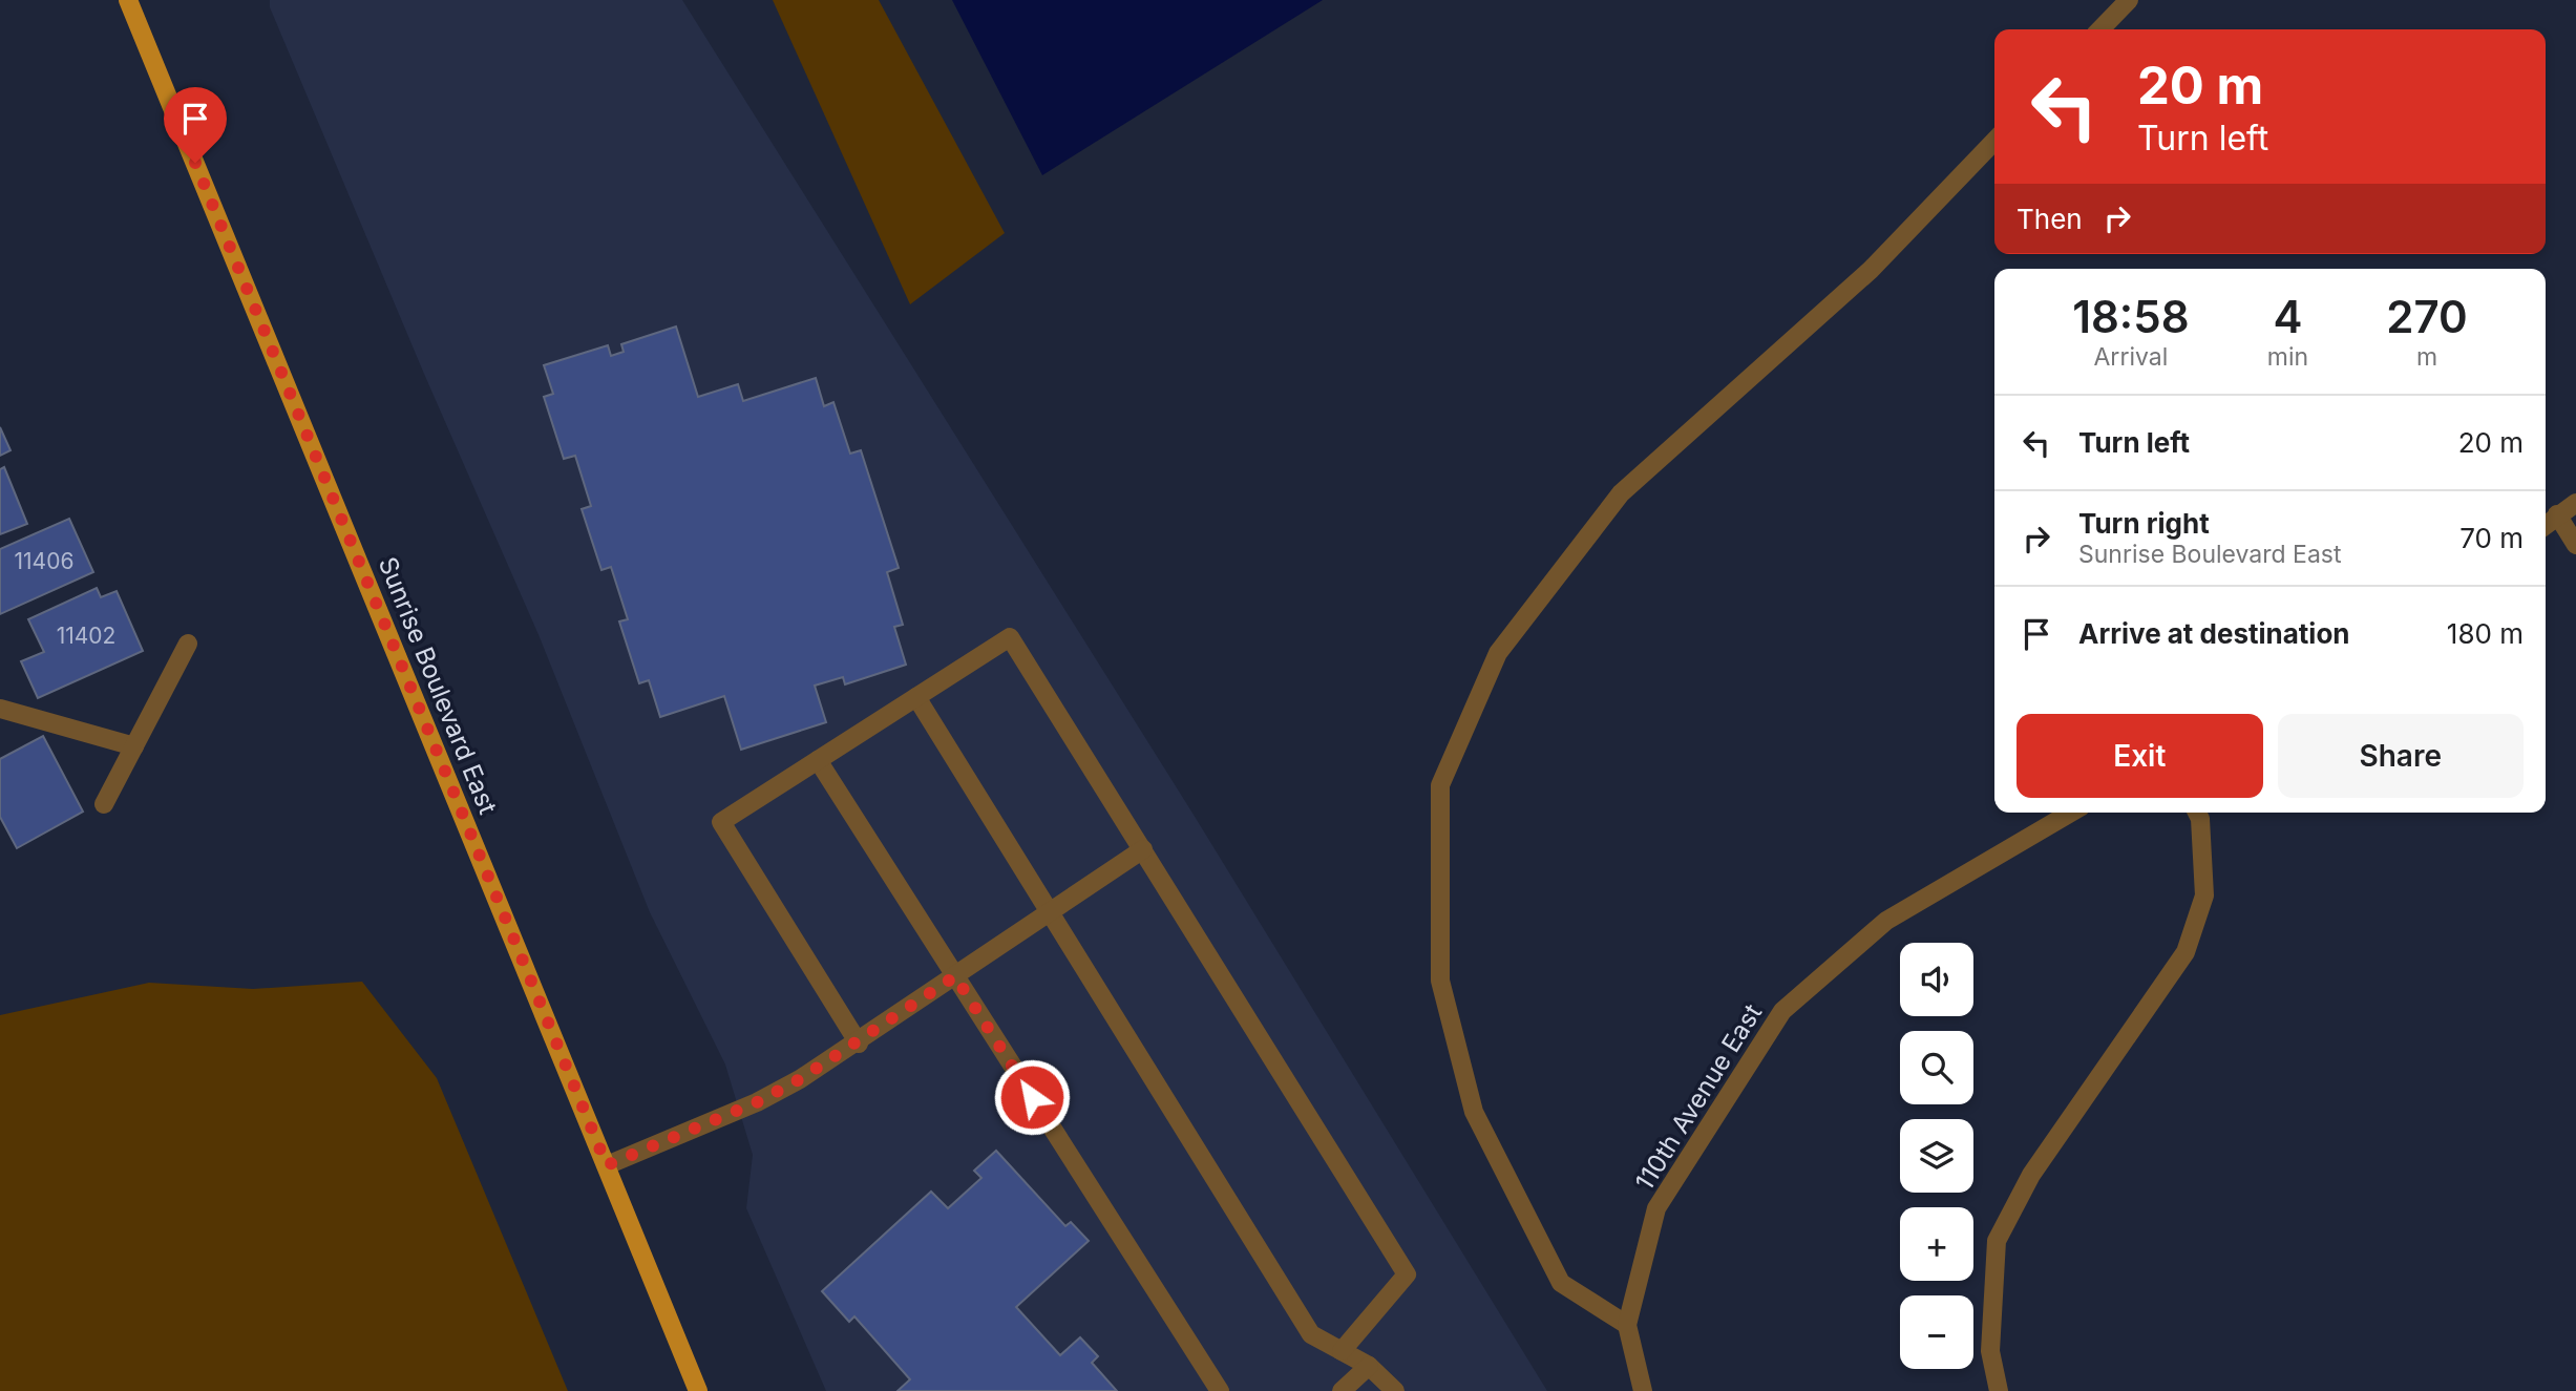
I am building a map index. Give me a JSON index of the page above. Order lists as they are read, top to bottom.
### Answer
{
  "streets": {
    "main road": ["Sunrise Boulevard East"],
    "street": ["110th Avenue East"]
  },
  "house_numbers": ["11406", "11402"],
  "page": {
    "turn": ["20 m", "Turn left"],
    "then": "Then",
    "eta": [
      "18:58",
      "Arrival",
      "4",
      "min",
      "270",
      "m"
    ],
    "list": [
      {
        "name": "Turn left",
        "value": "20 m"
      },
      {
        "name": "Turn right",
        "note": "Sunrise Boulevard East",
        "value": "70 m"
      },
      {
        "name": "Arrive at destination",
        "value": "180 m"
      }
    ],
    "buttons": ["Exit", "Share"],
    "map_buttons": ["+", "−"]
  }
}
